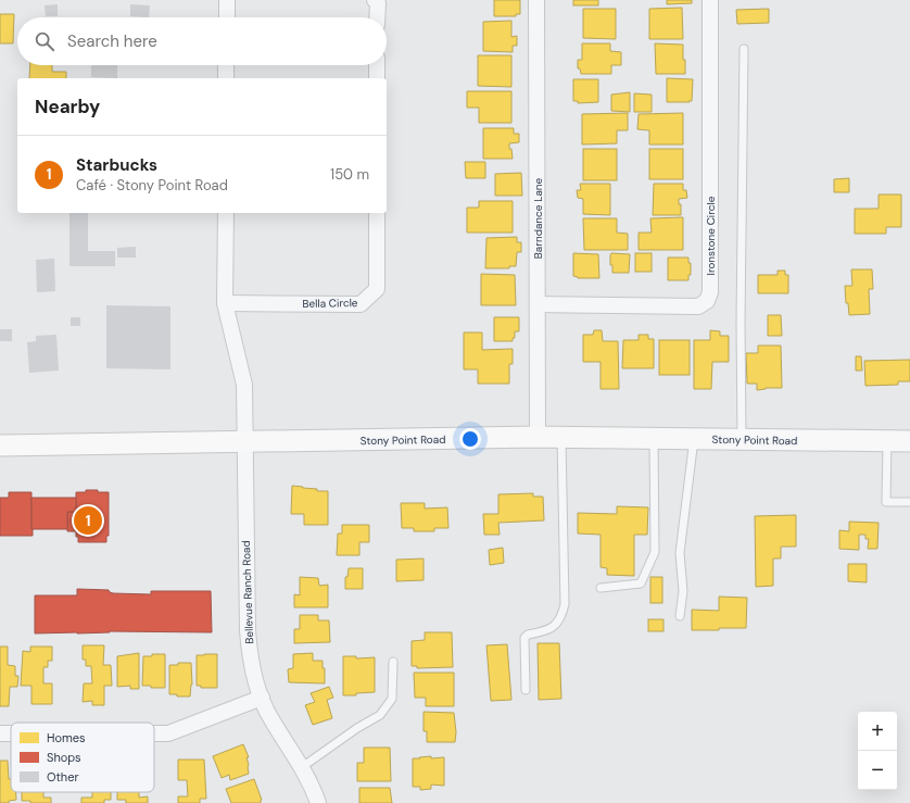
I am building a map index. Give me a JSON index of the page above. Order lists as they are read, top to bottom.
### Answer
{
  "streets": {
    "main road": ["Stony Point Road"],
    "street": [
      "Barndance Lane",
      "Ironstone Circle",
      "Bella Circle",
      "Bellevue Ranch Road"
    ]
  },
  "crossings": [
    ["Barndance Lane", "Ironstone Circle"],
    ["Barndance Lane", "Stony Point Road"],
    ["Stony Point Road", "Bellevue Ranch Road"]
  ],
  "legend": ["Homes", "Shops", "Other"],
  "page": {
    "search": "Search here",
    "heading": "Nearby",
    "list": [
      {
        "mark": "1",
        "name": "Starbucks",
        "note": "Café · Stony Point Road",
        "value": "150 m"
      }
    ],
    "pins": "1",
    "map_buttons": ["+", "−"]
  }
}
